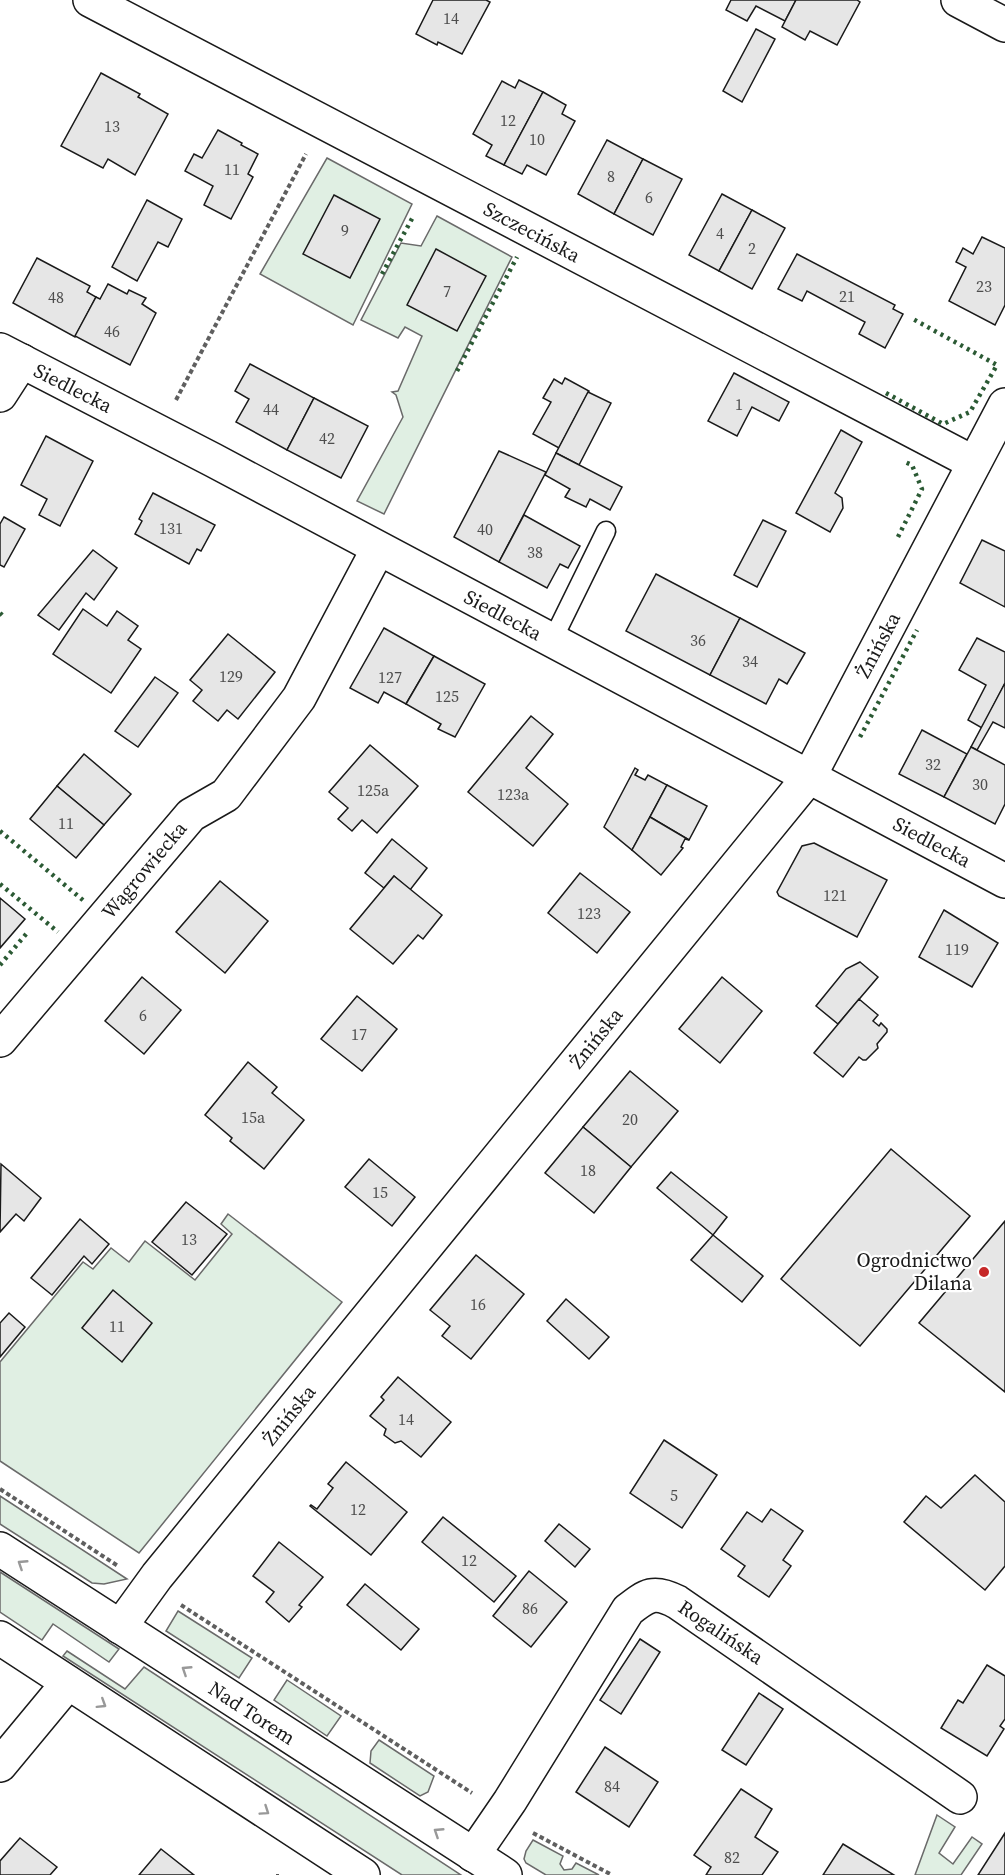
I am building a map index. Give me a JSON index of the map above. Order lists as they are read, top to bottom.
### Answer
{
  "streets": {
    "street": [
      "Szczecińska",
      "Siedlecka",
      "Żnińska",
      "Wągrowiecka",
      "Rogalińska",
      "Nad Torem"
    ]
  },
  "crossings": [
    ["Szczecińska", "Żnińska"],
    ["Siedlecka", "Żnińska"],
    ["Siedlecka", "Wągrowiecka"],
    ["Żnińska", "Nad Torem"],
    ["Rogalińska", "Nad Torem"]
  ],
  "places": ["Ogrodnictwo Dilana"],
  "house_numbers": [
    "14",
    "12",
    "13",
    "10",
    "11",
    "8",
    "6",
    "9",
    "4",
    "2",
    "23",
    "7",
    "21",
    "48",
    "46",
    "1",
    "44",
    "42",
    "131",
    "40",
    "38",
    "36",
    "34",
    "129",
    "127",
    "125",
    "32",
    "30",
    "125a",
    "123a",
    "11",
    "121",
    "123",
    "119",
    "6",
    "17",
    "15a",
    "20",
    "18",
    "15",
    "13",
    "16",
    "11",
    "14",
    "5",
    "12",
    "12",
    "86",
    "84",
    "82"
  ]
}
